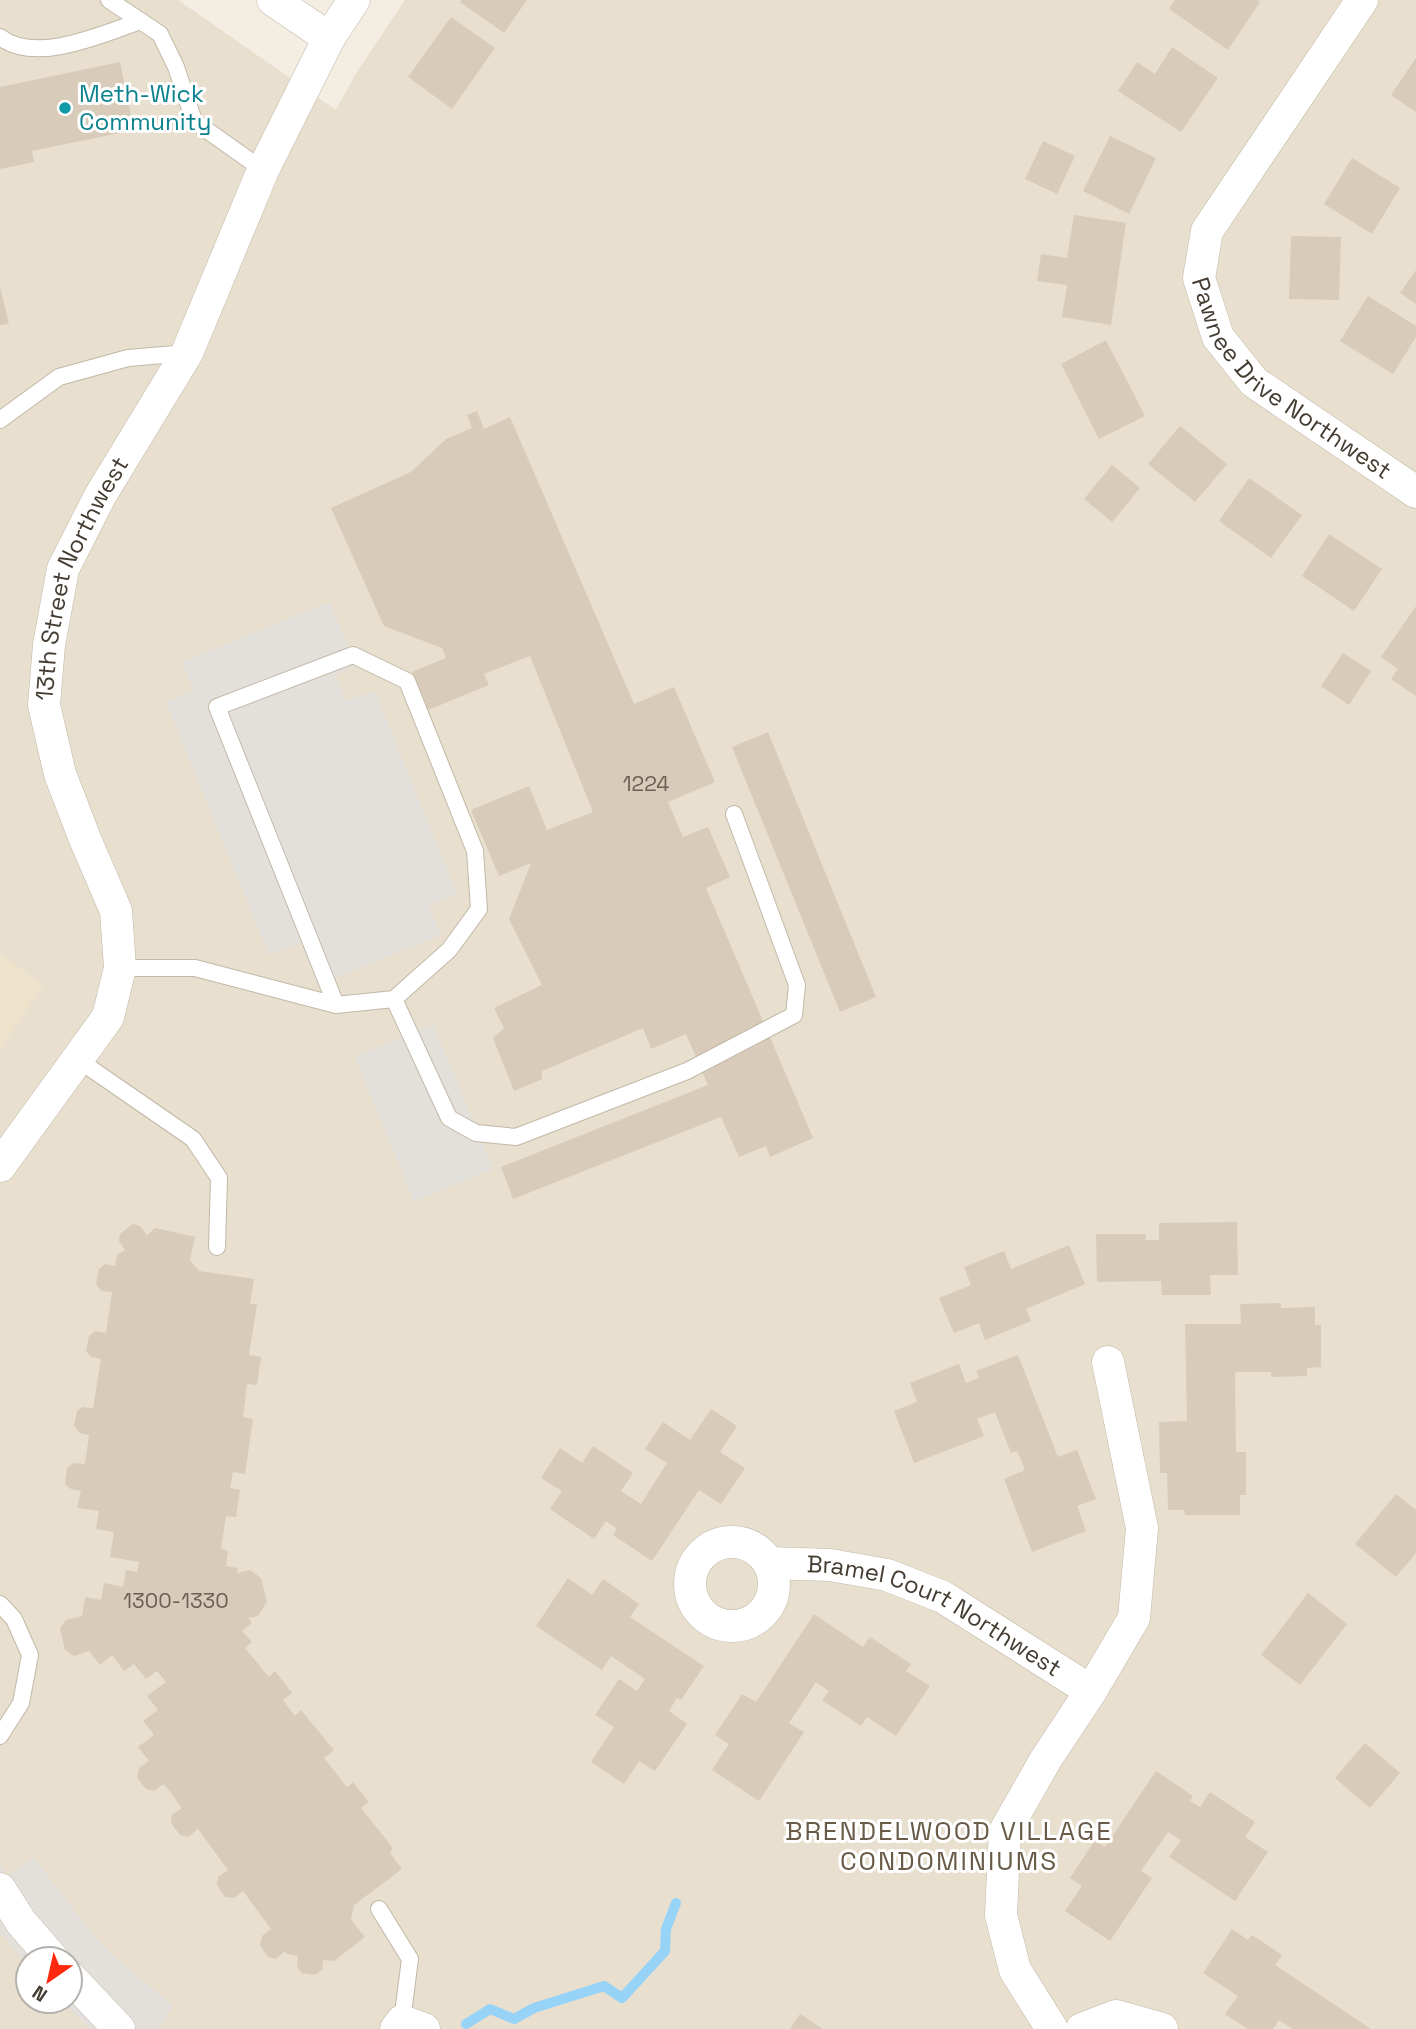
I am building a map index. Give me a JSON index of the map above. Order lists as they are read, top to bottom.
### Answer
{
  "streets": {
    "street": ["Pawnee Drive Northwest", "13th Street Northwest", "Bramel Court Northwest"]
  },
  "districts": ["BRENDELWOOD VILLAGE CONDOMINIUMS"],
  "places": ["Meth-Wick Community"],
  "house_numbers": ["1224", "1300-1330"],
  "north": "bottom left"
}
